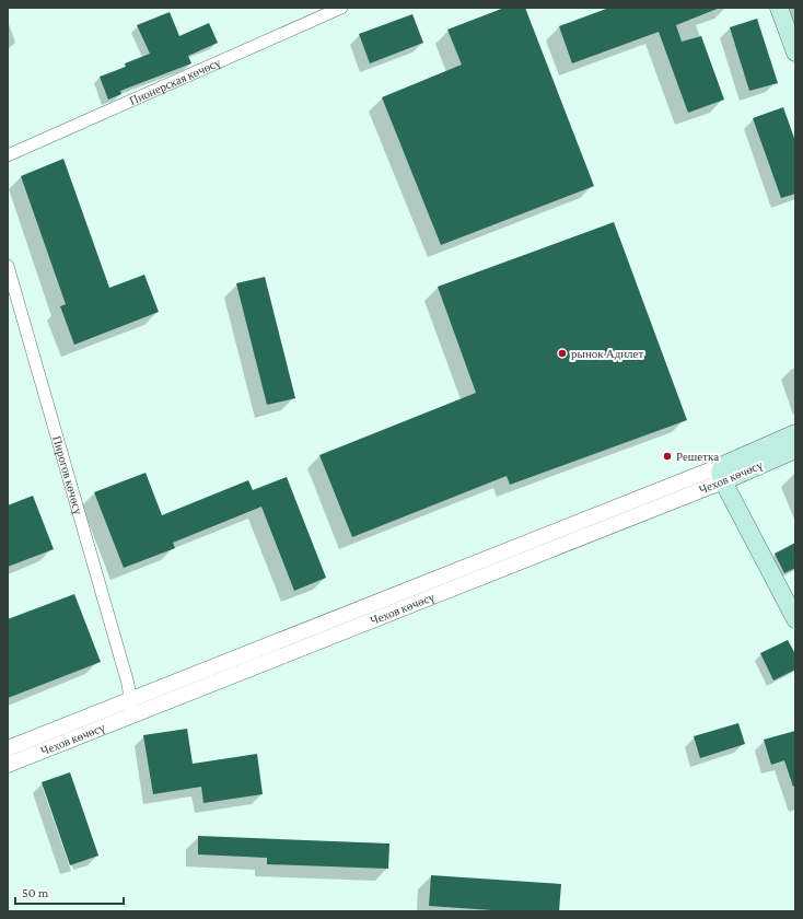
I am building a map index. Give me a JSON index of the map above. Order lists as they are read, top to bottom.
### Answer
{
  "streets": {
    "main road": ["Чехов көчөсү"],
    "street": ["Пионерская көчөсү", "Пирогов көчөсү"]
  },
  "crossings": [
    ["Пирогов көчөсү", "Чехов көчөсү"]
  ],
  "places": ["рынок Адилет", "Решетка"],
  "scale_bar": "50 m"
}
